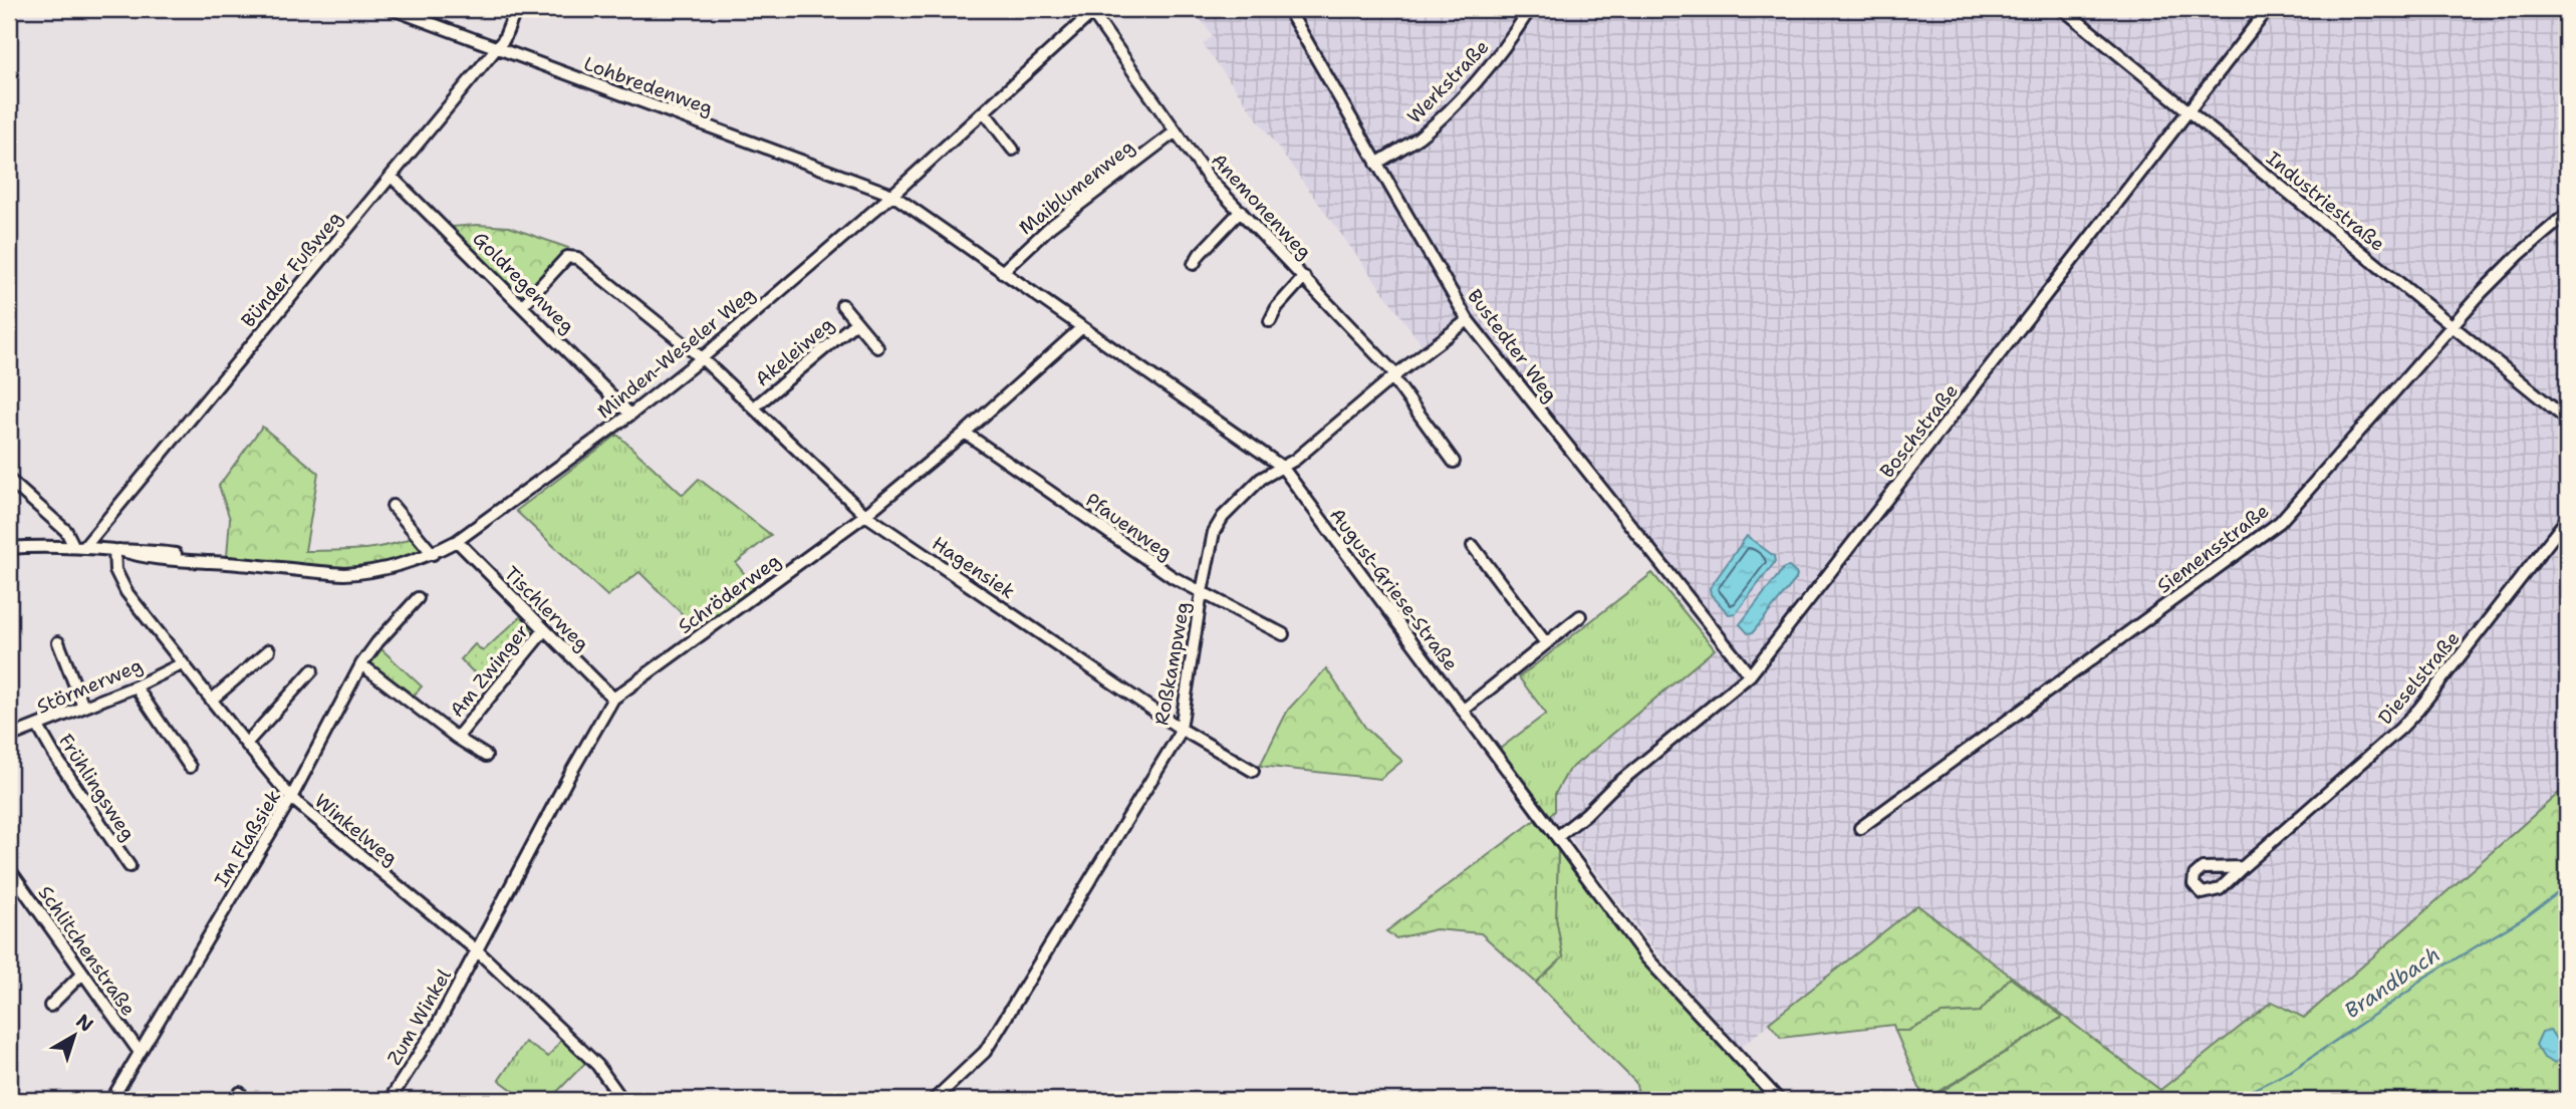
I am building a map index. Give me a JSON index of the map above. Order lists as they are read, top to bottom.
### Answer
{
  "streets": {
    "street": [
      "Werkstraße",
      "Lohbredenweg",
      "Maiblumenweg",
      "Industriestraße",
      "Anemonenweg",
      "Bünder Fußweg",
      "Goldregenweg",
      "Bustedter Weg",
      "Akeleiweg",
      "Minden-Weseler Weg",
      "Boschstraße",
      "Pfauenweg",
      "Siemensstraße",
      "Hagensiek",
      "August-Griese-Straße",
      "Schröderweg",
      "Tischlerweg",
      "Roßkampweg",
      "Am Zwinger",
      "Dieselstraße",
      "Störmerweg",
      "Frühlingsweg",
      "Winkelweg",
      "Im Flaßsiek",
      "Schlitchenstraße",
      "Zum Winkel"
    ]
  },
  "crossings": [
    ["Werkstraße", "Bustedter Weg"],
    ["Lohbredenweg", "Bünder Fußweg"],
    ["Lohbredenweg", "Minden-Weseler Weg"],
    ["Lohbredenweg", "August-Griese-Straße"],
    ["Maiblumenweg", "Anemonenweg"],
    ["Maiblumenweg", "August-Griese-Straße"],
    ["Industriestraße", "Boschstraße"],
    ["Industriestraße", "Siemensstraße"],
    ["Anemonenweg", "Minden-Weseler Weg"],
    ["Anemonenweg", "Roßkampweg"],
    ["Bünder Fußweg", "Goldregenweg"],
    ["Bünder Fußweg", "Minden-Weseler Weg"],
    ["Goldregenweg", "Minden-Weseler Weg"],
    ["Goldregenweg", "Hagensiek"],
    ["Bustedter Weg", "Boschstraße"],
    ["Bustedter Weg", "Roßkampweg"],
    ["Akeleiweg", "Hagensiek"],
    ["Minden-Weseler Weg", "Hagensiek"],
    ["Minden-Weseler Weg", "August-Griese-Straße"],
    ["Minden-Weseler Weg", "Tischlerweg"],
    ["Minden-Weseler Weg", "Winkelweg"],
    ["Boschstraße", "August-Griese-Straße"],
    ["Pfauenweg", "Schröderweg"],
    ["Pfauenweg", "Roßkampweg"],
    ["Hagensiek", "Schröderweg"],
    ["Hagensiek", "Roßkampweg"],
    ["August-Griese-Straße", "Schröderweg"],
    ["August-Griese-Straße", "Roßkampweg"],
    ["Schröderweg", "Tischlerweg"],
    ["Schröderweg", "Winkelweg"],
    ["Schröderweg", "Zum Winkel"],
    ["Tischlerweg", "Am Zwinger"],
    ["Am Zwinger", "Im Flaßsiek"],
    ["Störmerweg", "Frühlingsweg"],
    ["Störmerweg", "Winkelweg"],
    ["Winkelweg", "Im Flaßsiek"],
    ["Winkelweg", "Zum Winkel"],
    ["Im Flaßsiek", "Schlitchenstraße"]
  ],
  "water": ["Brandbach"],
  "north": "top right"
}
